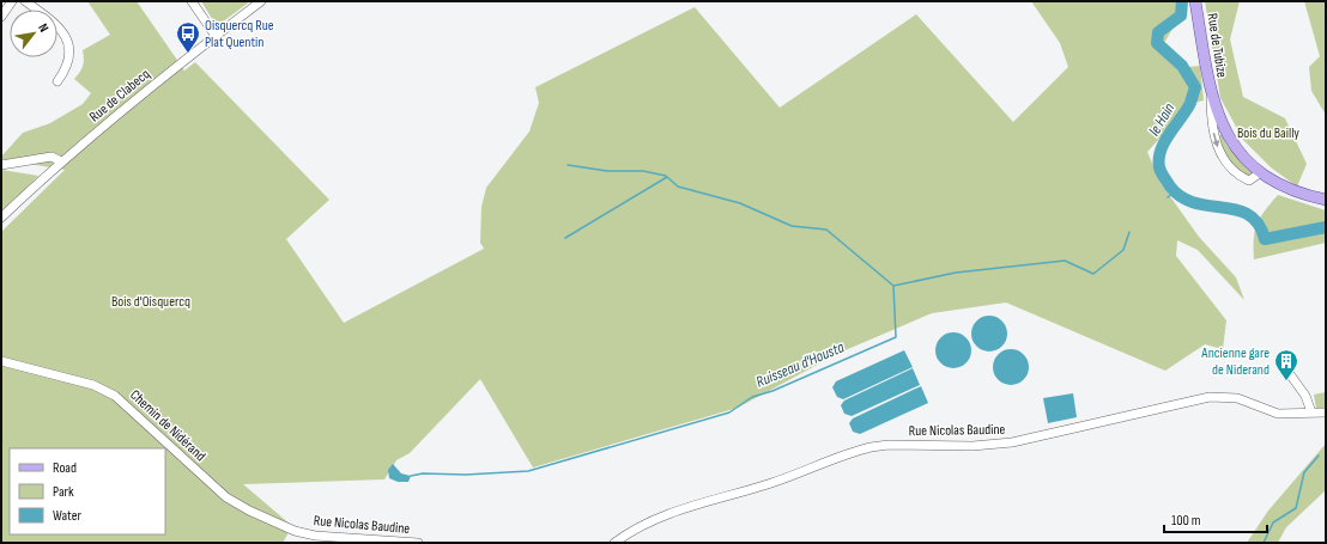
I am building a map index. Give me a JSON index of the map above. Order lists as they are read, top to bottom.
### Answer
{
  "streets": {
    "main road": ["Rue de Tubize"],
    "street": ["Rue de Clabecq", "Chemin de Nidérand", "Rue Nicolas Baudine"]
  },
  "crossings": [
    ["Chemin de Nidérand", "Rue Nicolas Baudine"]
  ],
  "water": ["le Hain", "Ruisseau d'Housta"],
  "parks": ["Bois du Bailly", "Bois d'Oisquercq"],
  "places": {
    "bus stop": ["Oisquercq Rue Plat Quentin"],
    "building": ["Ancienne gare de Niderand"]
  },
  "legend": ["Road", "Park", "Water"],
  "scale_bar": "100 m",
  "north": "top right"
}
